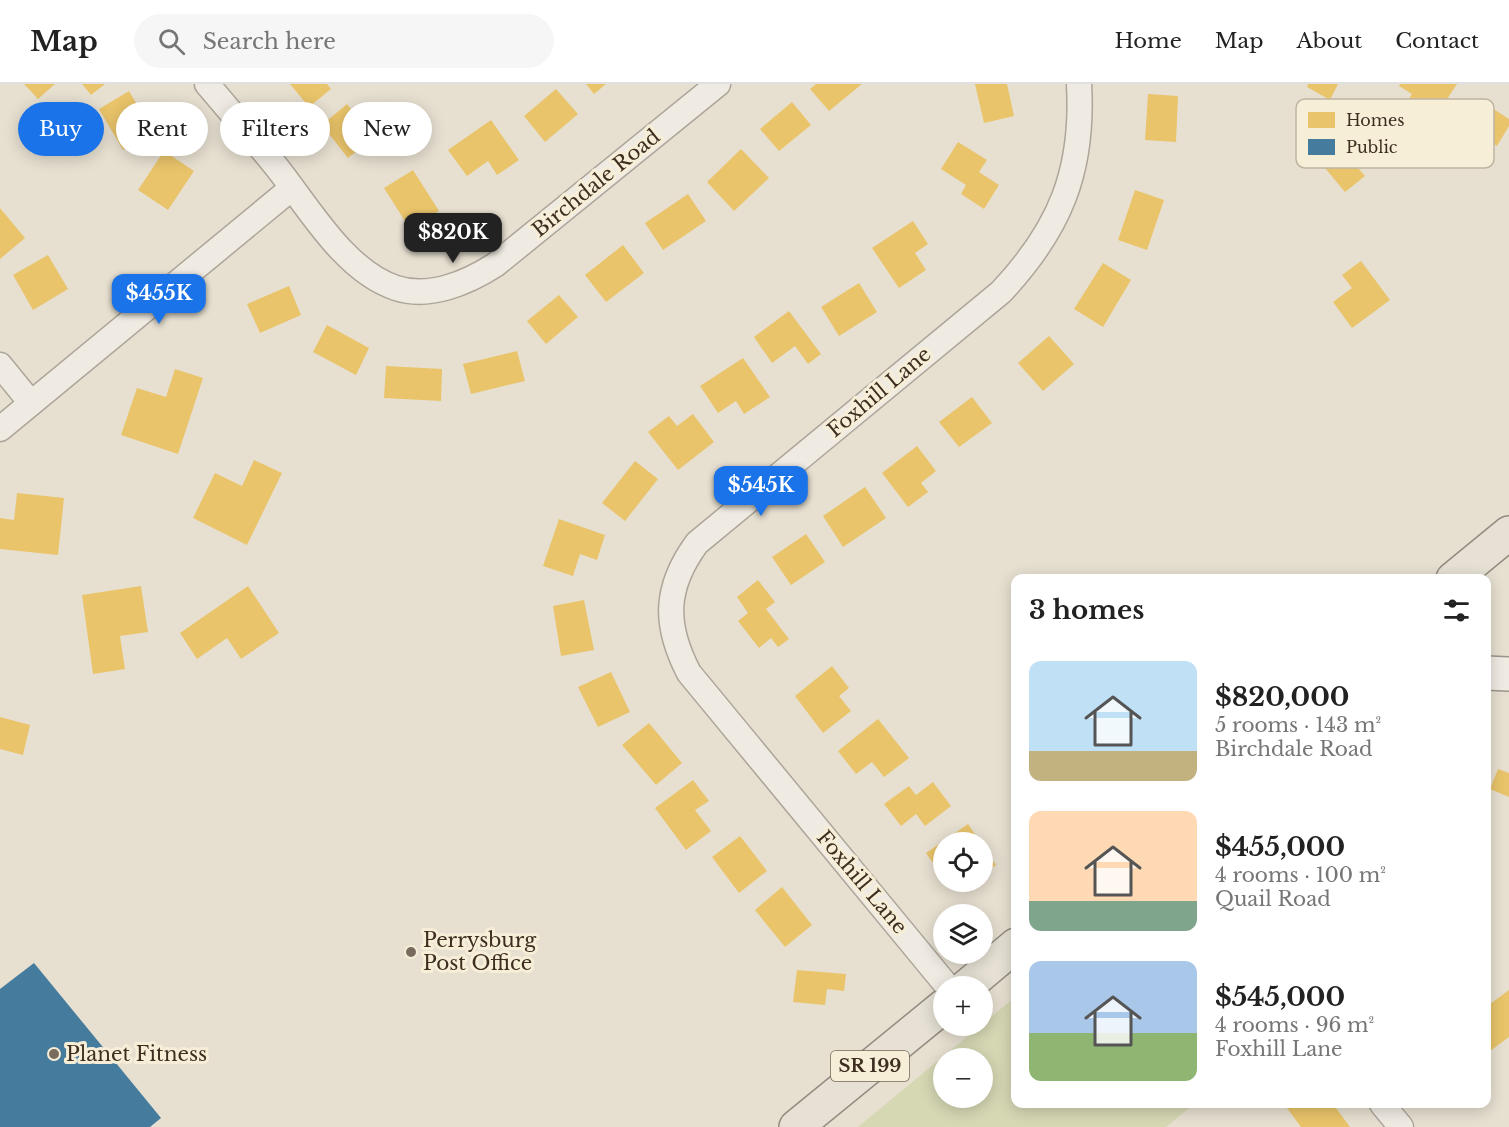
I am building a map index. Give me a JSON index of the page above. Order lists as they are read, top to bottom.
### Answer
{
  "streets": {
    "main road": ["SR 199"],
    "street": ["Birchdale Road", "Foxhill Lane"]
  },
  "places": ["Perrysburg Post Office", "Planet Fitness"],
  "legend": ["Homes", "Public"],
  "page": {
    "header": "Map",
    "search": "Search here",
    "nav": [
      "Home",
      "Map",
      "About",
      "Contact"
    ],
    "chip": [
      "Buy",
      "Rent",
      "Filters",
      "New"
    ],
    "price": ["$820K", "$455K", "$545K"],
    "heading": "3 homes",
    "list": [
      {
        "name": "$820,000",
        "note": "5 rooms · 143 m² · Birchdale Road"
      },
      {
        "name": "$455,000",
        "note": "4 rooms · 100 m² · Quail Road"
      },
      {
        "name": "$545,000",
        "note": "4 rooms · 96 m² · Foxhill Lane"
      }
    ],
    "map_buttons": ["+", "−"]
  }
}
